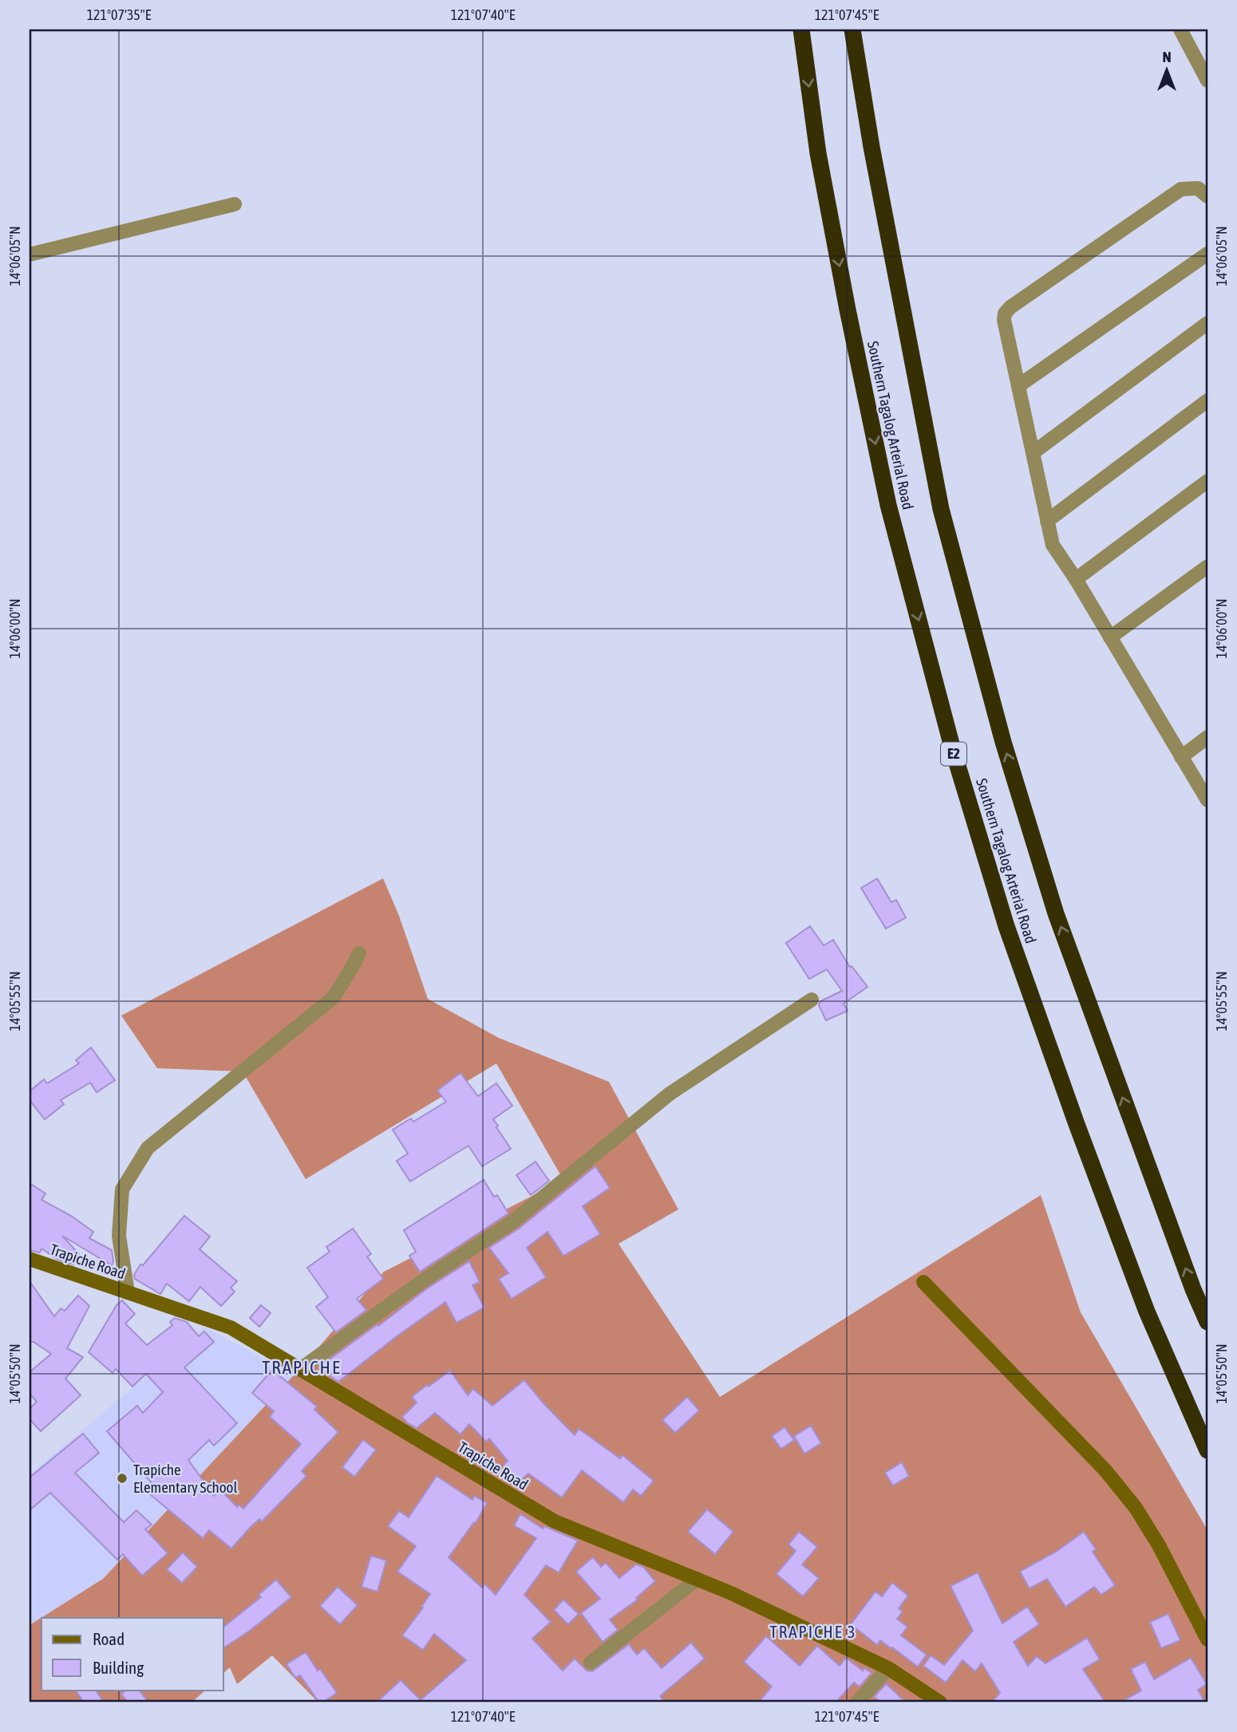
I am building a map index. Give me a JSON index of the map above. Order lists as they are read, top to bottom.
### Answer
{
  "streets": {
    "highway": ["Southern Tagalog Arterial Road", "E2"],
    "street": ["Trapiche Road"]
  },
  "districts": ["TRAPICHE", "TRAPICHE 3"],
  "places": ["Trapiche Elementary School"],
  "legend": ["Road", "Building"],
  "north": "top",
  "coordinates": [
    "121°07'35\"E",
    "121°07'40\"E",
    "121°07'45\"E",
    "14°06'05\"N",
    "14°06'00\"N",
    "14°05'55\"N",
    "14°05'50\"N"
  ]
}
